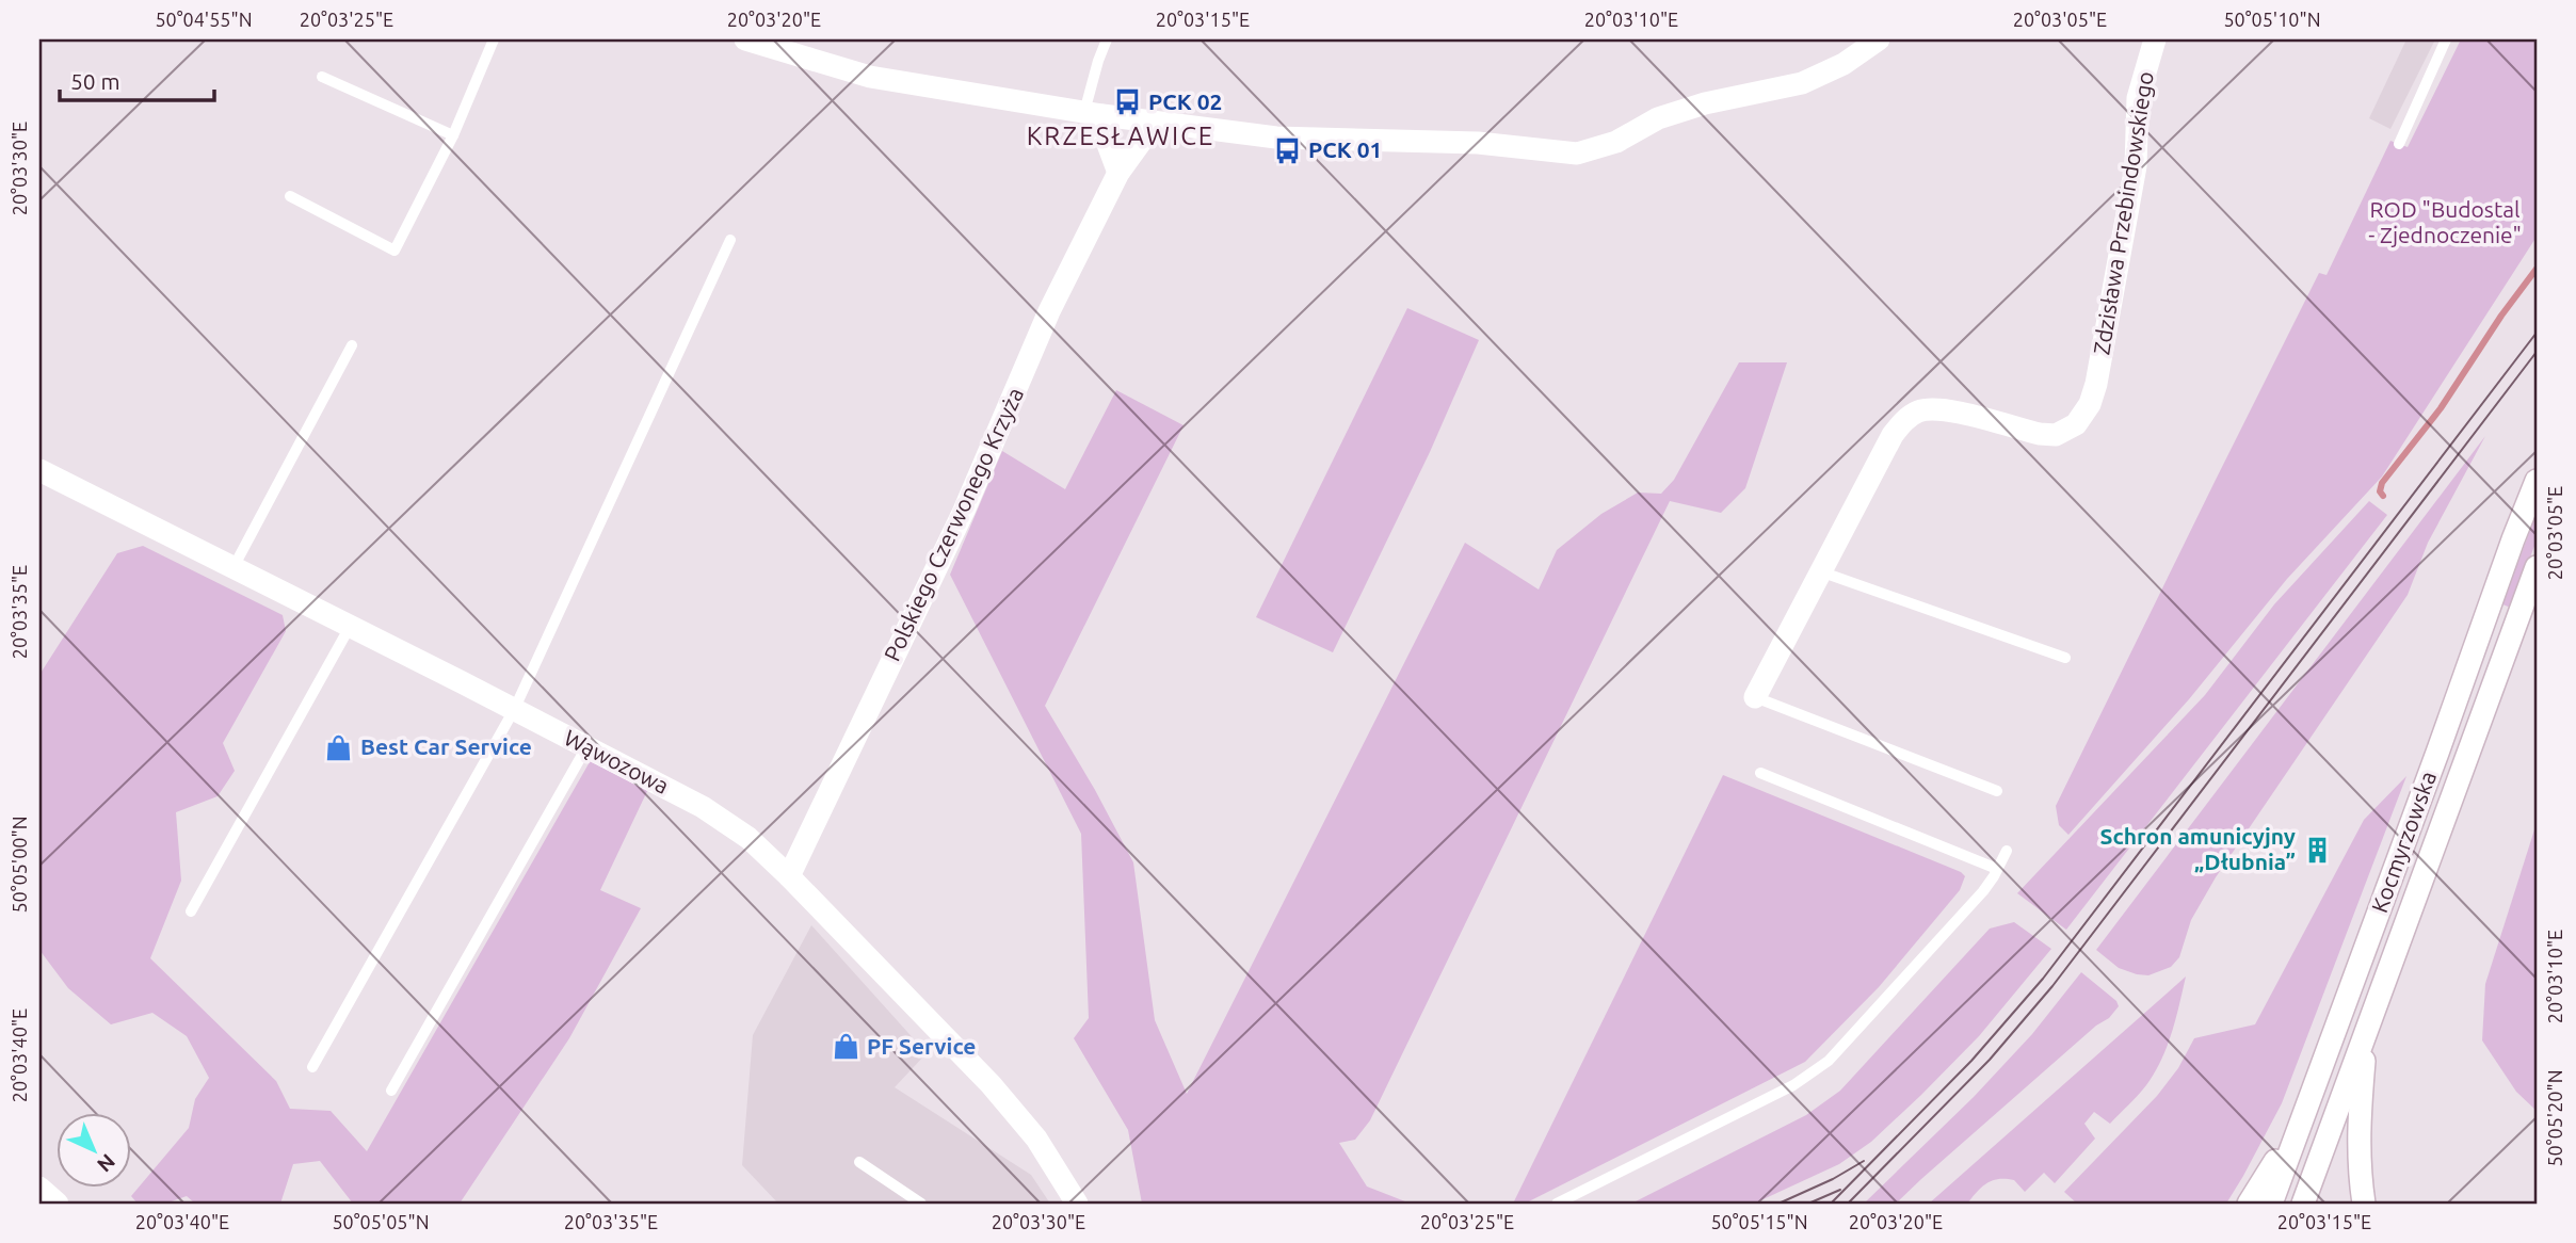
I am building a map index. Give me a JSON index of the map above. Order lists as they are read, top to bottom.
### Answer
{
  "streets": {
    "street": [
      "Zdzisława Przebindowskiego",
      "Polskiego Czerwonego Krzyża",
      "Wąwozowa",
      "Kocmyrzowska"
    ]
  },
  "crossings": [
    ["Polskiego Czerwonego Krzyża", "Wąwozowa"]
  ],
  "districts": ["KRZESŁAWICE"],
  "parks": ["ROD \"Budostal - Zjednoczenie\""],
  "places": {
    "bus stop": ["PCK 02", "PCK 01"],
    "shop": ["Best Car Service", "PF Service"],
    "building": ["Schron amunicyjny „Dłubnia”"]
  },
  "scale_bar": "50 m",
  "north": "bottom right",
  "coordinates": [
    "50°04'55\"N",
    "20°03'25\"E",
    "20°03'20\"E",
    "20°03'15\"E",
    "20°03'10\"E",
    "20°03'05\"E",
    "50°05'10\"N",
    "20°03'30\"E",
    "20°03'35\"E",
    "50°05'00\"N",
    "20°03'40\"E",
    "50°05'20\"N",
    "50°05'05\"N",
    "50°05'15\"N"
  ]
}
